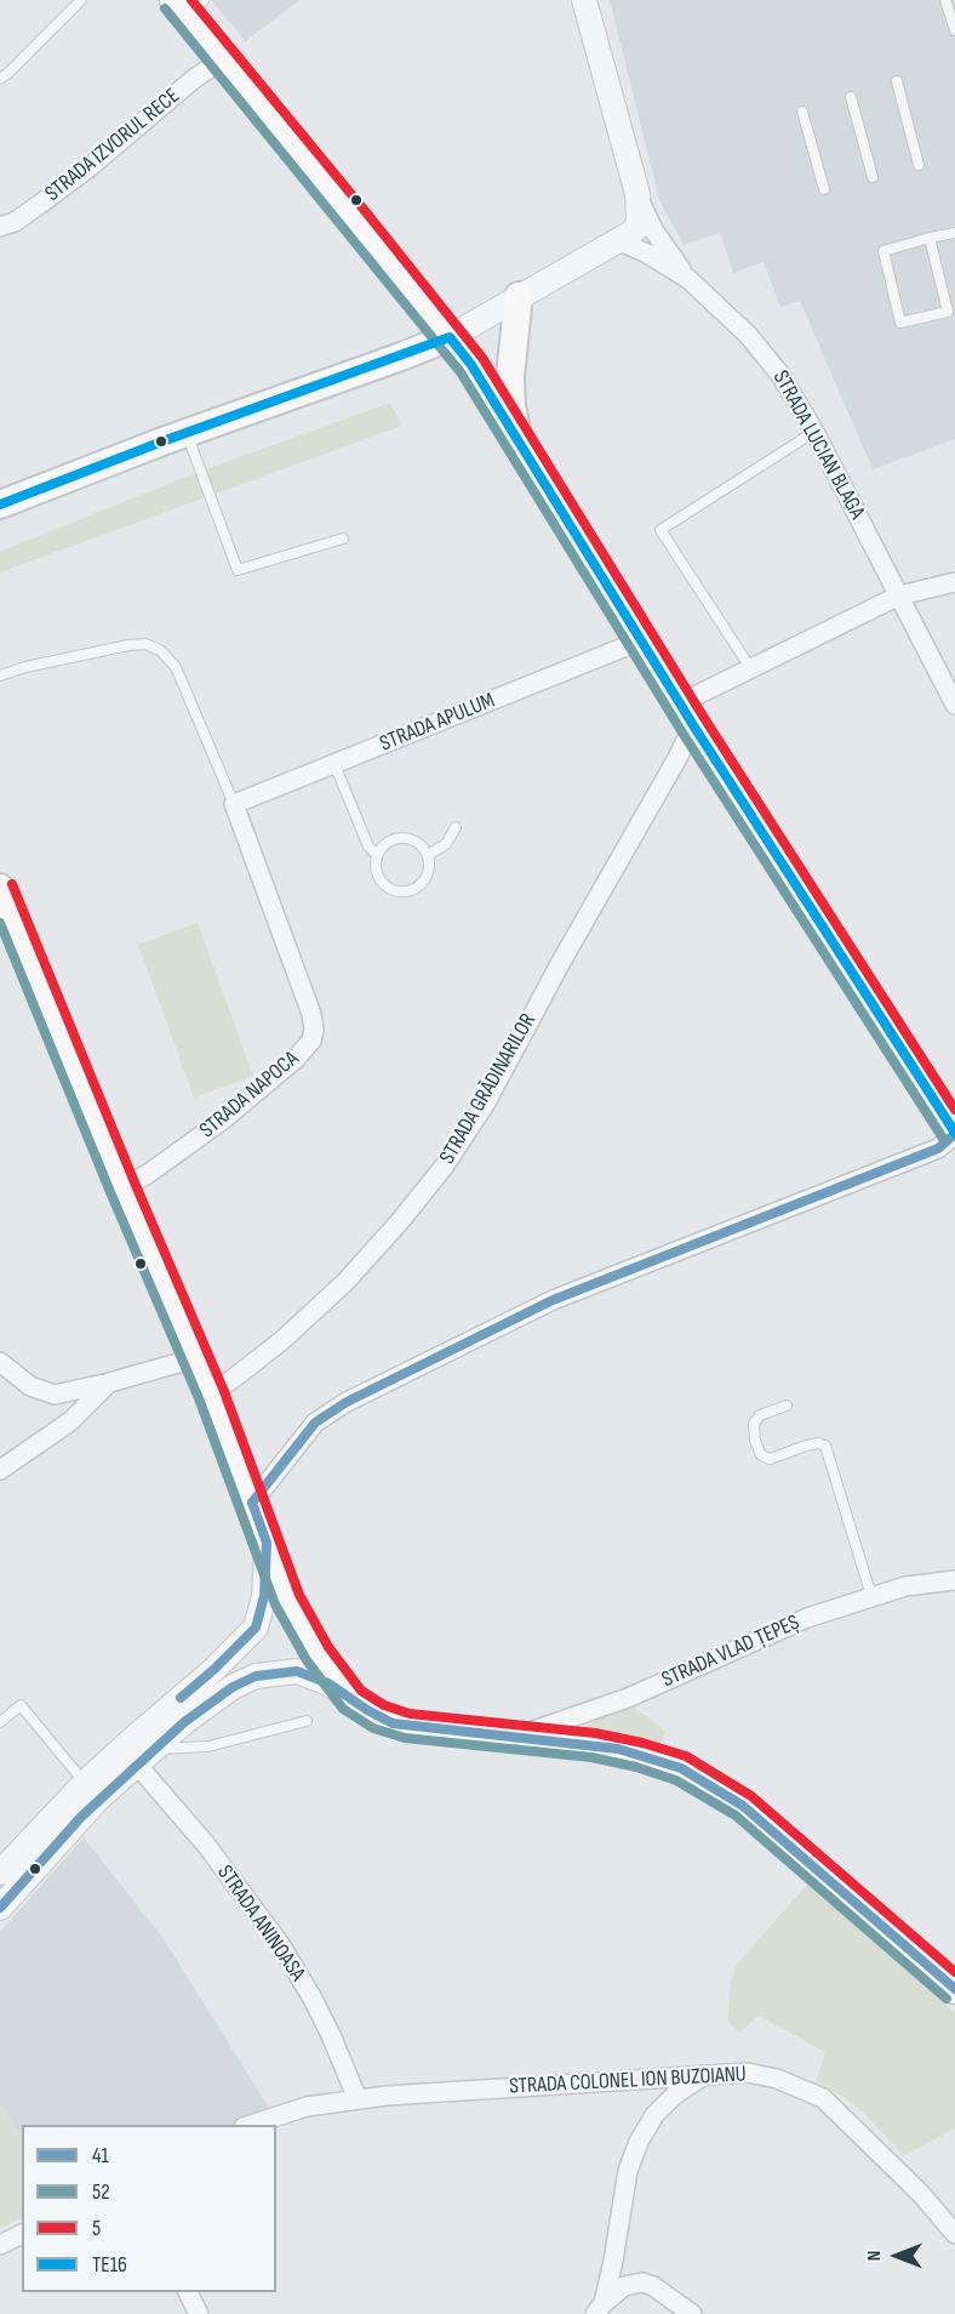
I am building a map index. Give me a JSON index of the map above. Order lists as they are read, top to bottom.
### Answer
{
  "streets": {
    "street": [
      "STRADA IZVORUL RECE",
      "STRADA LUCIAN BLAGA",
      "STRADA APULUM",
      "STRADA GRĂDINARILOR",
      "STRADA NAPOCA",
      "STRADA VLAD ȚEPEȘ",
      "STRADA ANINOASA",
      "STRADA COLONEL ION BUZOIANU"
    ]
  },
  "crossings": [
    ["STRADA APULUM", "STRADA NAPOCA"],
    ["STRADA ANINOASA", "STRADA COLONEL ION BUZOIANU"]
  ],
  "lines": [
    "transit line 5",
    "transit line 52",
    "transit line TE16",
    "transit line 41"
  ],
  "legend": [
    "41",
    "52",
    "5",
    "TE16"
  ],
  "north": "left"
}
